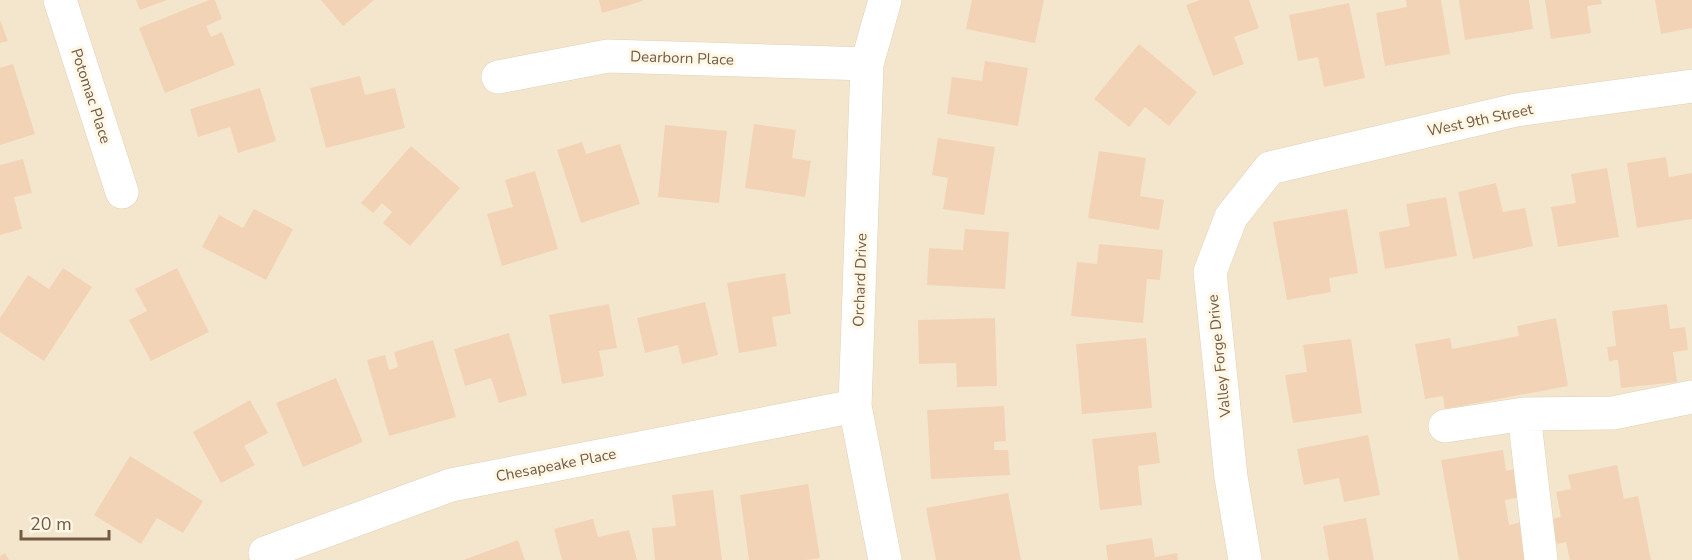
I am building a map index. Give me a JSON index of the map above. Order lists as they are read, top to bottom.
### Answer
{
  "streets": {
    "street": [
      "Dearborn Place",
      "Potomac Place",
      "West 9th Street",
      "Orchard Drive",
      "Valley Forge Drive",
      "Chesapeake Place"
    ]
  },
  "crossings": [
    ["Dearborn Place", "Orchard Drive"],
    ["West 9th Street", "Valley Forge Drive"],
    ["Orchard Drive", "Chesapeake Place"]
  ],
  "scale_bar": "20 m"
}
